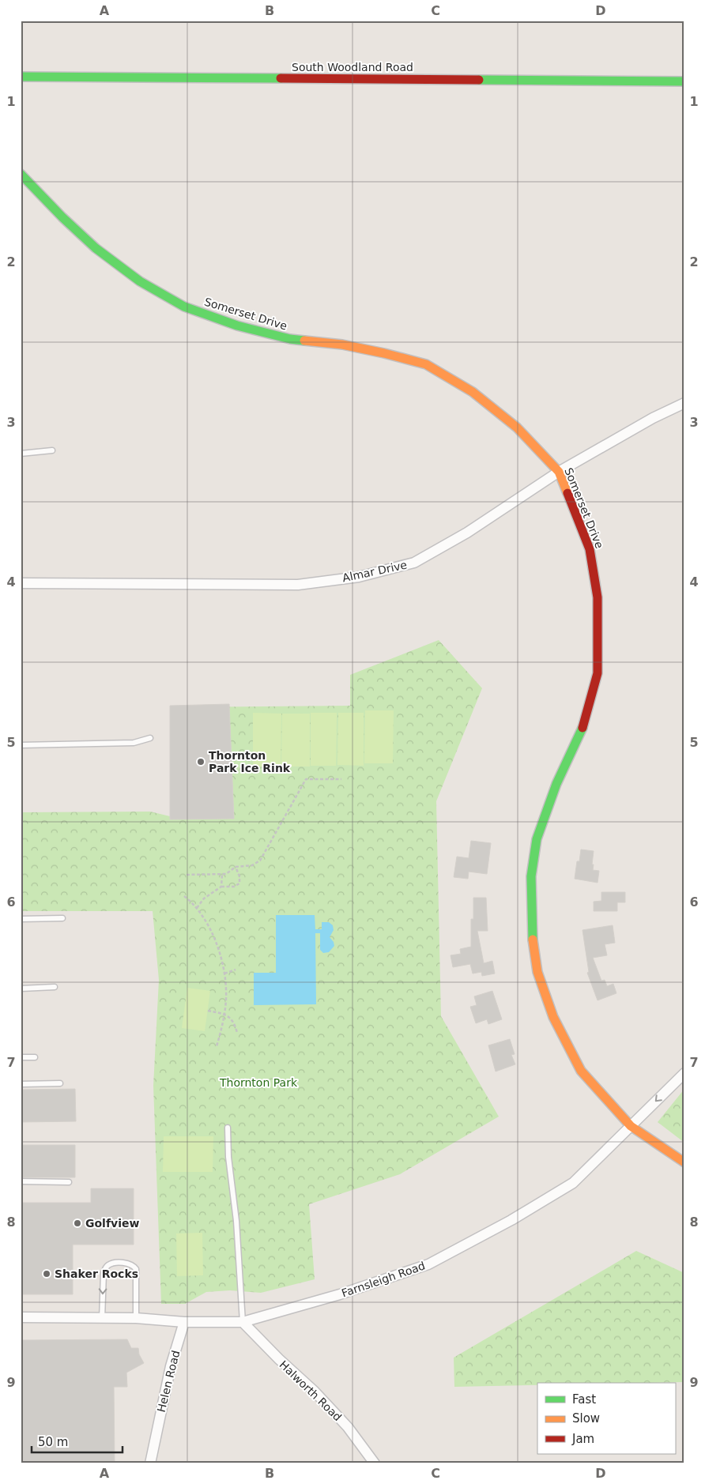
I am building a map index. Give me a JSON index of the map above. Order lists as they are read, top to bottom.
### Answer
{
  "streets": {
    "street": [
      "South Woodland Road",
      "Somerset Drive",
      "Almar Drive",
      "Farnsleigh Road",
      "Helen Road",
      "Halworth Road"
    ]
  },
  "crossings": [
    ["Somerset Drive", "Almar Drive"],
    ["Somerset Drive", "Farnsleigh Road"],
    ["Farnsleigh Road", "Helen Road"],
    ["Farnsleigh Road", "Halworth Road"]
  ],
  "parks": ["Thornton Park"],
  "places": ["Thornton Park Ice Rink", "Golfview", "Shaker Rocks"],
  "legend": ["Fast", "Slow", "Jam"],
  "scale_bar": "50 m",
  "grid": {
    "columns": [
      "A",
      "B",
      "C",
      "D"
    ],
    "rows": [
      "1",
      "2",
      "3",
      "4",
      "5",
      "6",
      "7",
      "8",
      "9"
    ]
  }
}
